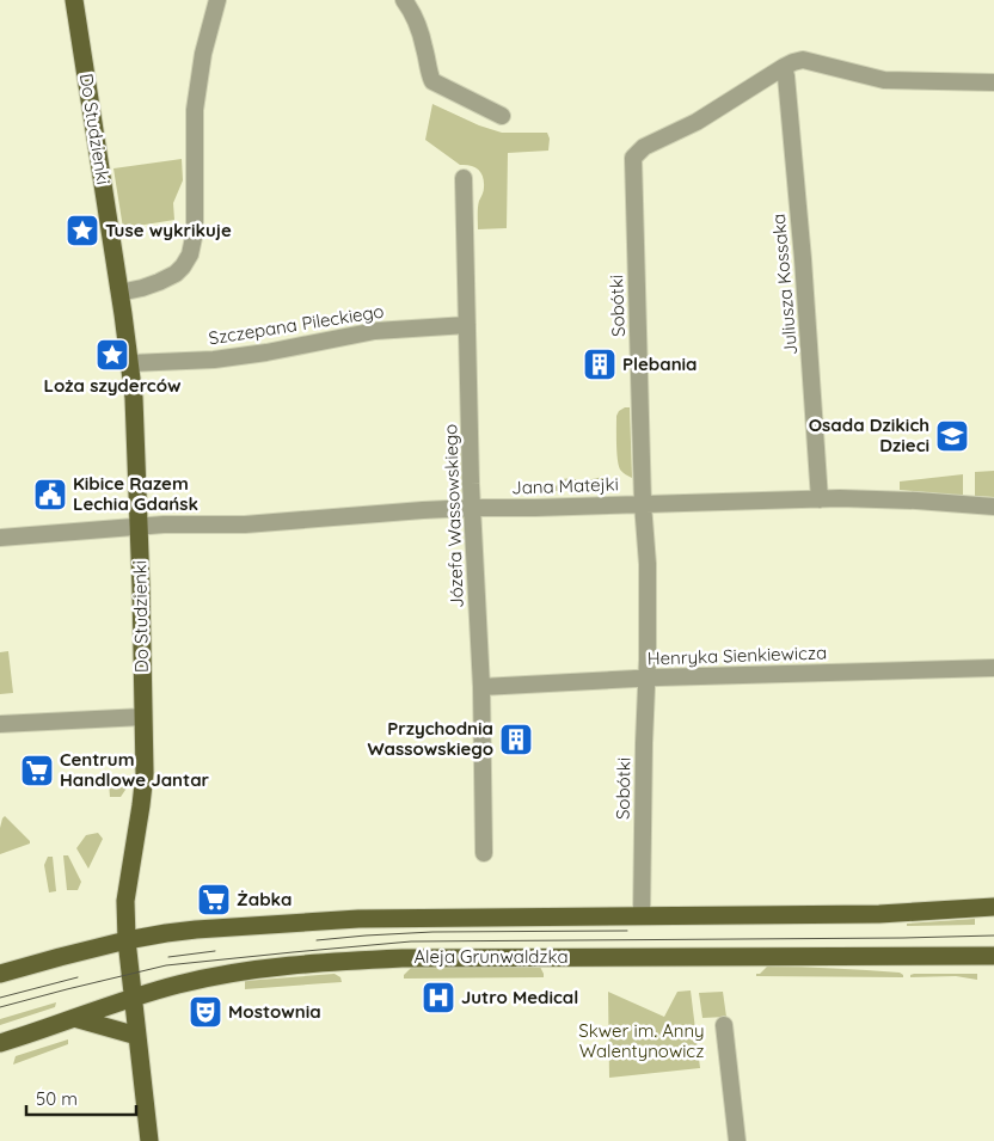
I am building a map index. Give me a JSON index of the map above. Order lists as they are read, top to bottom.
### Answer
{
  "streets": {
    "main road": ["Do Studzienki", "Aleja Grunwaldzka"],
    "street": [
      "Juliusza Kossaka",
      "Sobótki",
      "Szczepana Pileckiego",
      "Jana Matejki",
      "Józefa Wassowskiego",
      "Henryka Sienkiewicza"
    ]
  },
  "crossings": [
    ["Do Studzienki", "Szczepana Pileckiego"],
    ["Do Studzienki", "Jana Matejki"],
    ["Do Studzienki", "Aleja Grunwaldzka"],
    ["Juliusza Kossaka", "Sobótki"],
    ["Juliusza Kossaka", "Jana Matejki"],
    ["Sobótki", "Jana Matejki"],
    ["Sobótki", "Henryka Sienkiewicza"],
    ["Szczepana Pileckiego", "Józefa Wassowskiego"],
    ["Jana Matejki", "Józefa Wassowskiego"],
    ["Józefa Wassowskiego", "Henryka Sienkiewicza"]
  ],
  "parks": ["Skwer im. Anny Walentynowicz"],
  "places": {
    "place": ["Tuse wykrikuje", "Loża szyderców"],
    "building": ["Plebania", "Przychodnia Wassowskiego"],
    "school or university": ["Osada Dzikich Dzieci"],
    "public building": ["Kibice Razem Lechia Gdańsk"],
    "supermarket": ["Centrum Handlowe Jantar", "Żabka"],
    "hospital": ["Jutro Medical"],
    "theatre": ["Mostownia"]
  },
  "scale_bar": "50 m"
}
